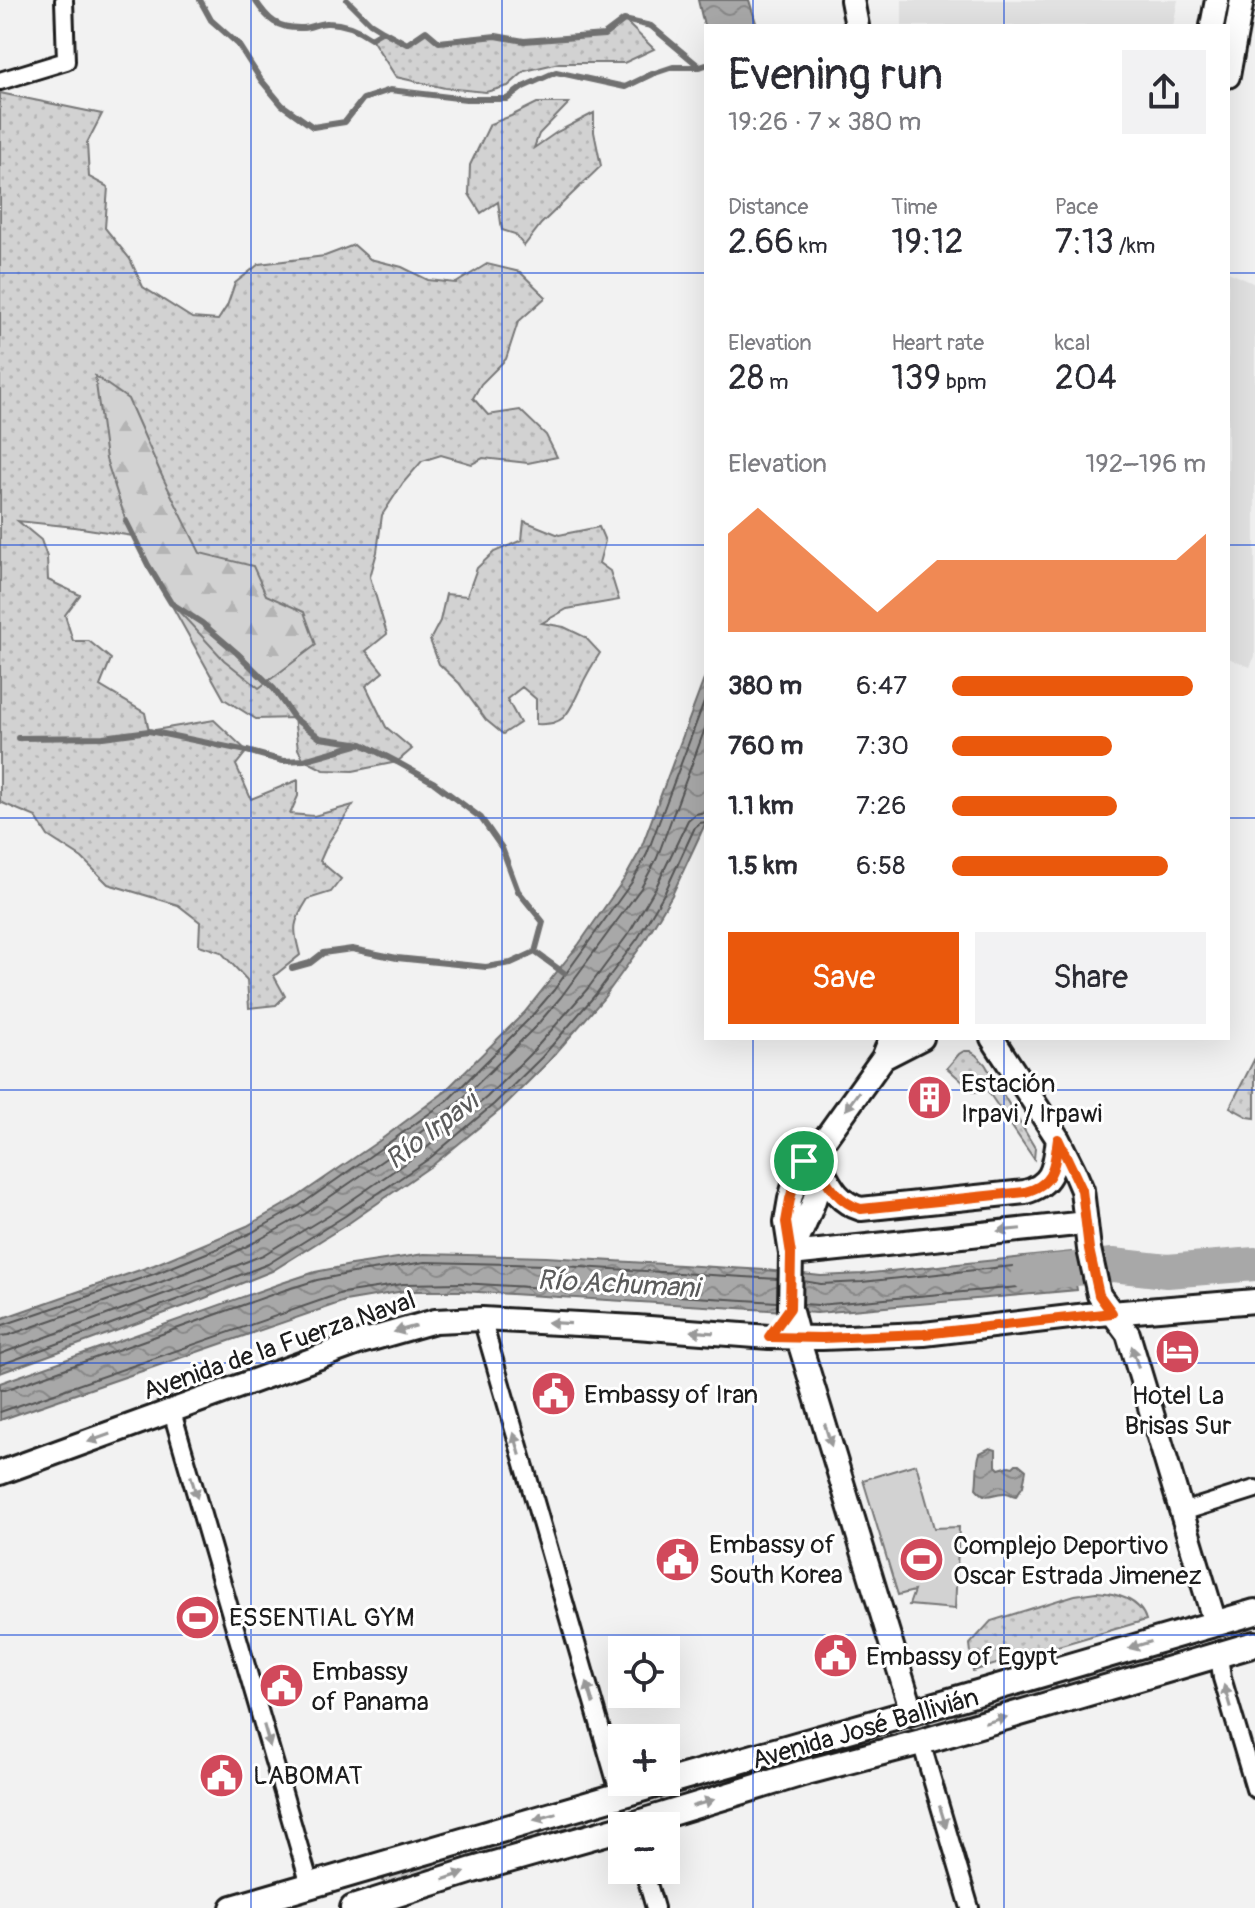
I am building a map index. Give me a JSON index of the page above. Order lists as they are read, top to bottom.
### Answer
{
  "streets": {
    "main road": ["Avenida de la Fuerza Naval", "Avenida José Ballivián"]
  },
  "one_way": ["Avenida de la Fuerza Naval"],
  "water": ["Río Irpavi", "Río Achumani"],
  "places": {
    "building": ["Estación Irpavi / Irpawi"],
    "hotel": ["Hotel La Brisas Sur"],
    "public building": [
      "Embassy of Iran",
      "Embassy of South Korea",
      "Embassy of Egypt",
      "Embassy of Panama",
      "LABOMAT"
    ],
    "sports": ["Complejo Deportivo Oscar Estrada Jimenez", "ESSENTIAL GYM"]
  },
  "page": {
    "heading": ["Evening run", "19:26 · 7 × 380 m"],
    "stats": [
      ["Distance", "2.66 km"],
      ["Time", "19:12"],
      ["Pace", "7:13 /km"],
      ["Elevation", "28 m"],
      ["Heart rate", "139 bpm"],
      ["kcal", "204"]
    ],
    "chart": ["Elevation", "192–196 m"],
    "list": [
      {
        "name": "380 m",
        "note": "6:47"
      },
      {
        "name": "760 m",
        "note": "7:30"
      },
      {
        "name": "1.1 km",
        "note": "7:26"
      },
      {
        "name": "1.5 km",
        "note": "6:58"
      }
    ],
    "buttons": ["Save", "Share"],
    "map_buttons": ["+", "−"]
  }
}
